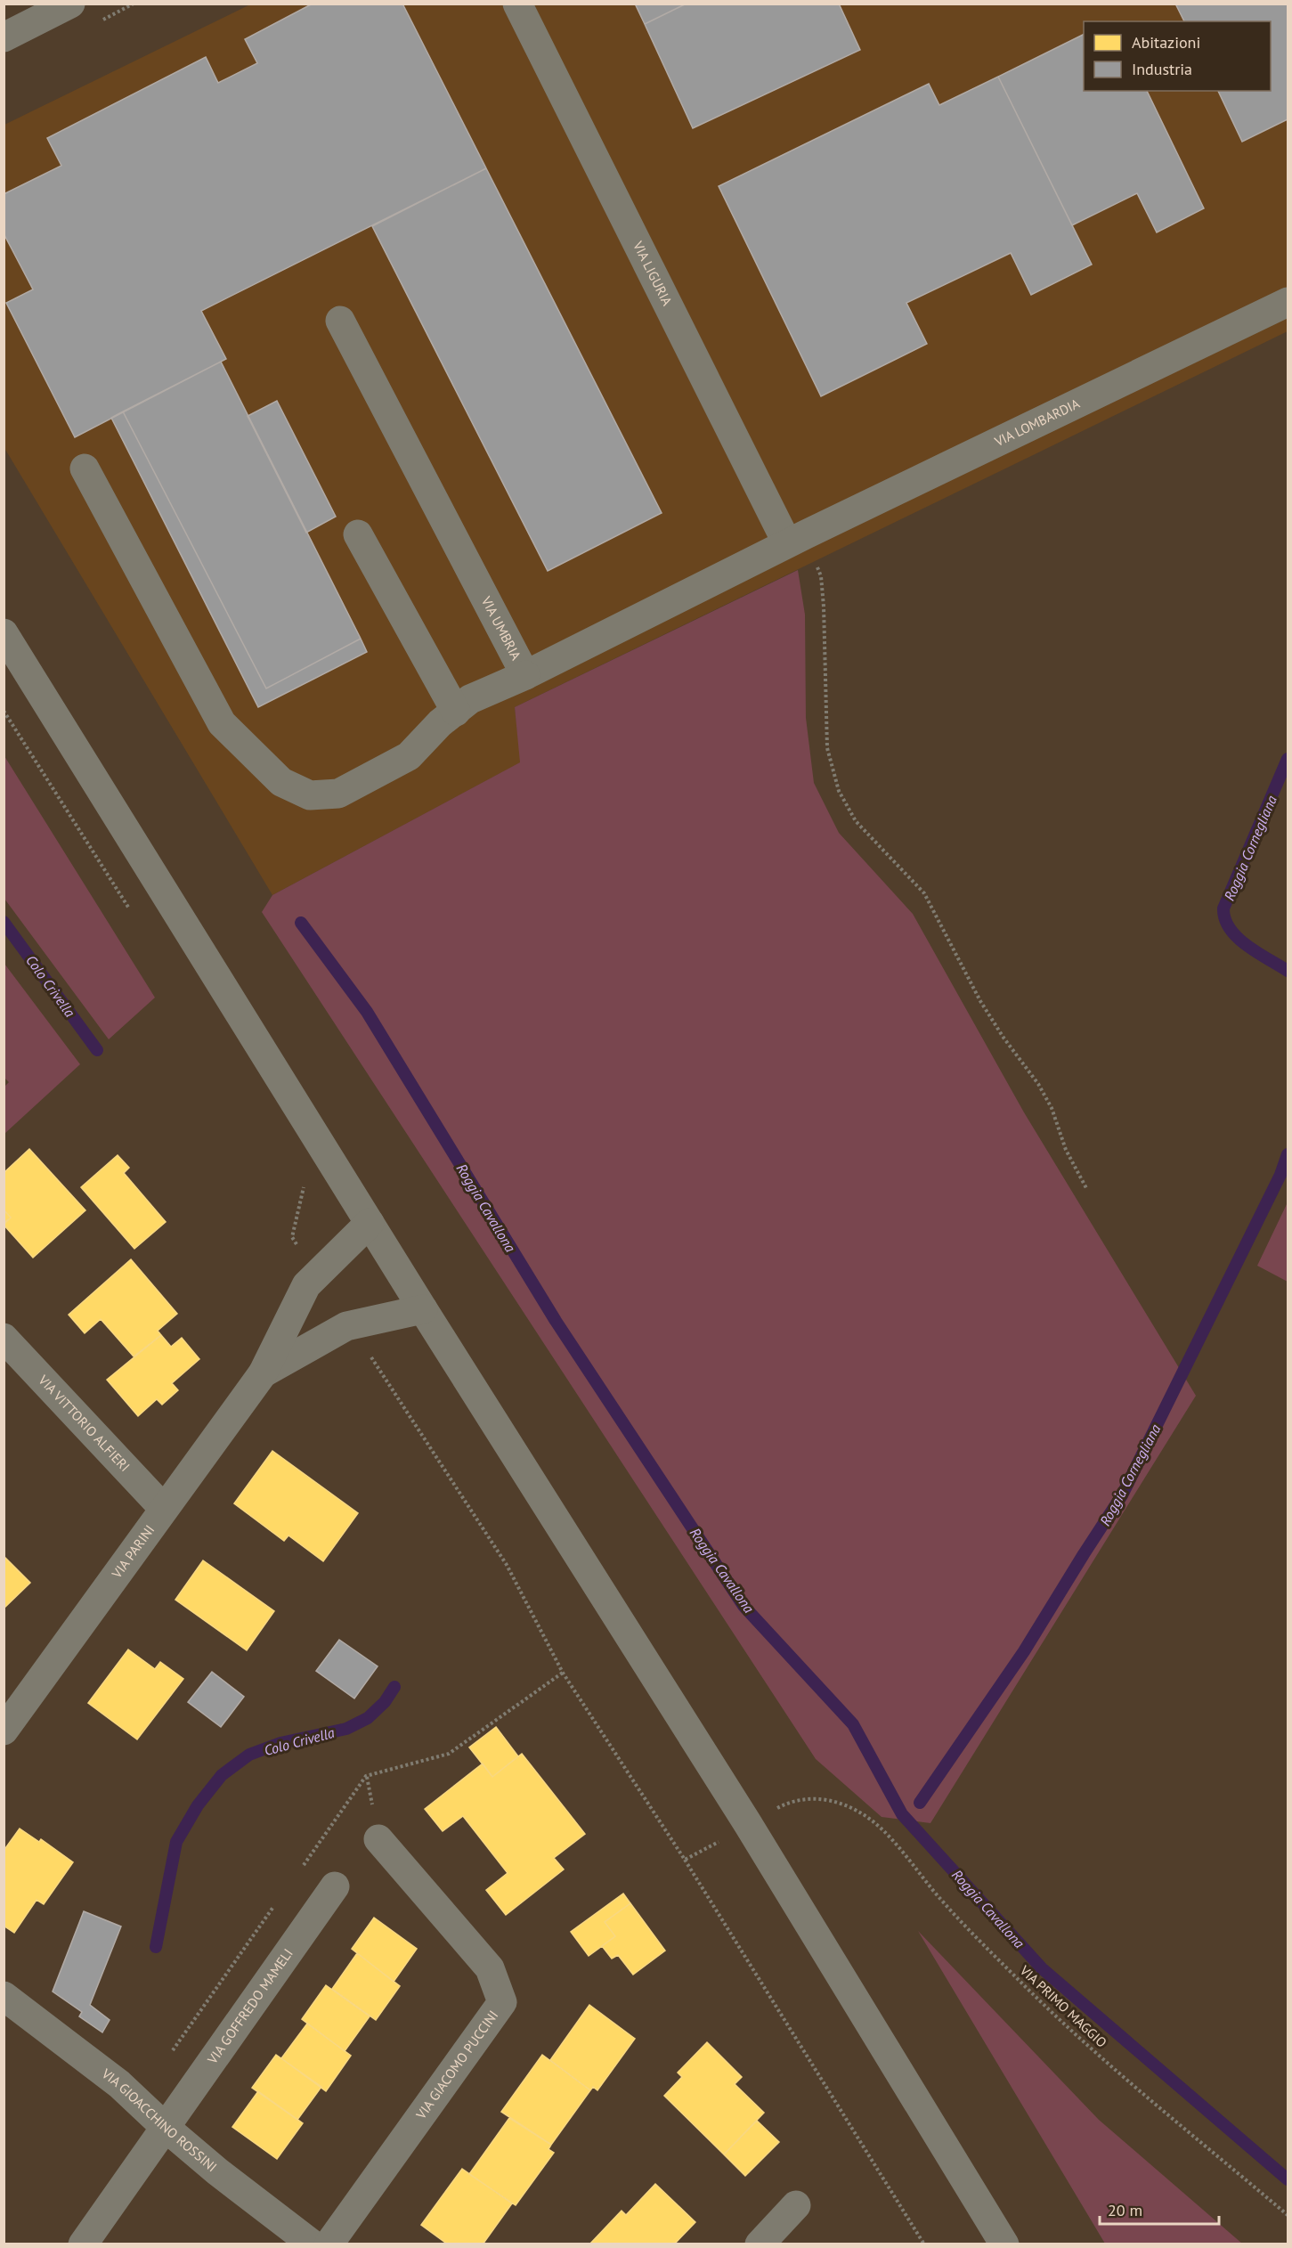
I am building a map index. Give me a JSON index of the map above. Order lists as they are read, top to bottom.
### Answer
{
  "streets": {
    "street": [
      "VIA LIGURIA",
      "VIA LOMBARDIA",
      "VIA UMBRIA",
      "VIA VITTORIO ALFIERI",
      "VIA PARINI",
      "VIA GOFFREDO MAMELI",
      "VIA GIACOMO PUCCINI",
      "VIA GIOACCHINO ROSSINI"
    ],
    "path": ["VIA PRIMO MAGGIO"]
  },
  "crossings": [
    ["VIA LIGURIA", "VIA LOMBARDIA"],
    ["VIA LIGURIA", "VIA UMBRIA"],
    ["VIA LOMBARDIA", "VIA UMBRIA"],
    ["VIA VITTORIO ALFIERI", "VIA PARINI"],
    ["VIA GOFFREDO MAMELI", "VIA GIOACCHINO ROSSINI"]
  ],
  "water": ["Roggia Cornegliana", "Colo Crivella", "Roggia Cavallona"],
  "legend": ["Abitazioni", "Industria"],
  "scale_bar": "20 m"
}
